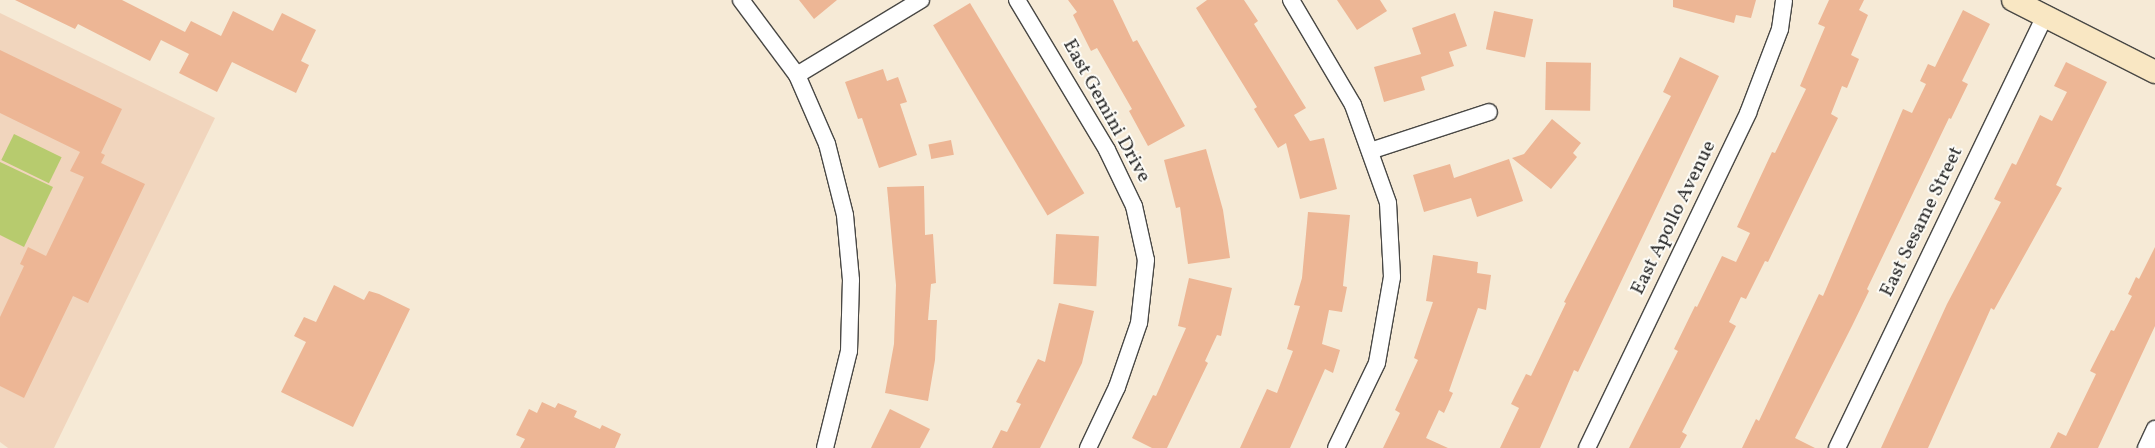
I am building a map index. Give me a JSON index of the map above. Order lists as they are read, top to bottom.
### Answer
{
  "streets": {
    "street": ["East Gemini Drive", "East Apollo Avenue", "East Sesame Street"]
  }
}
